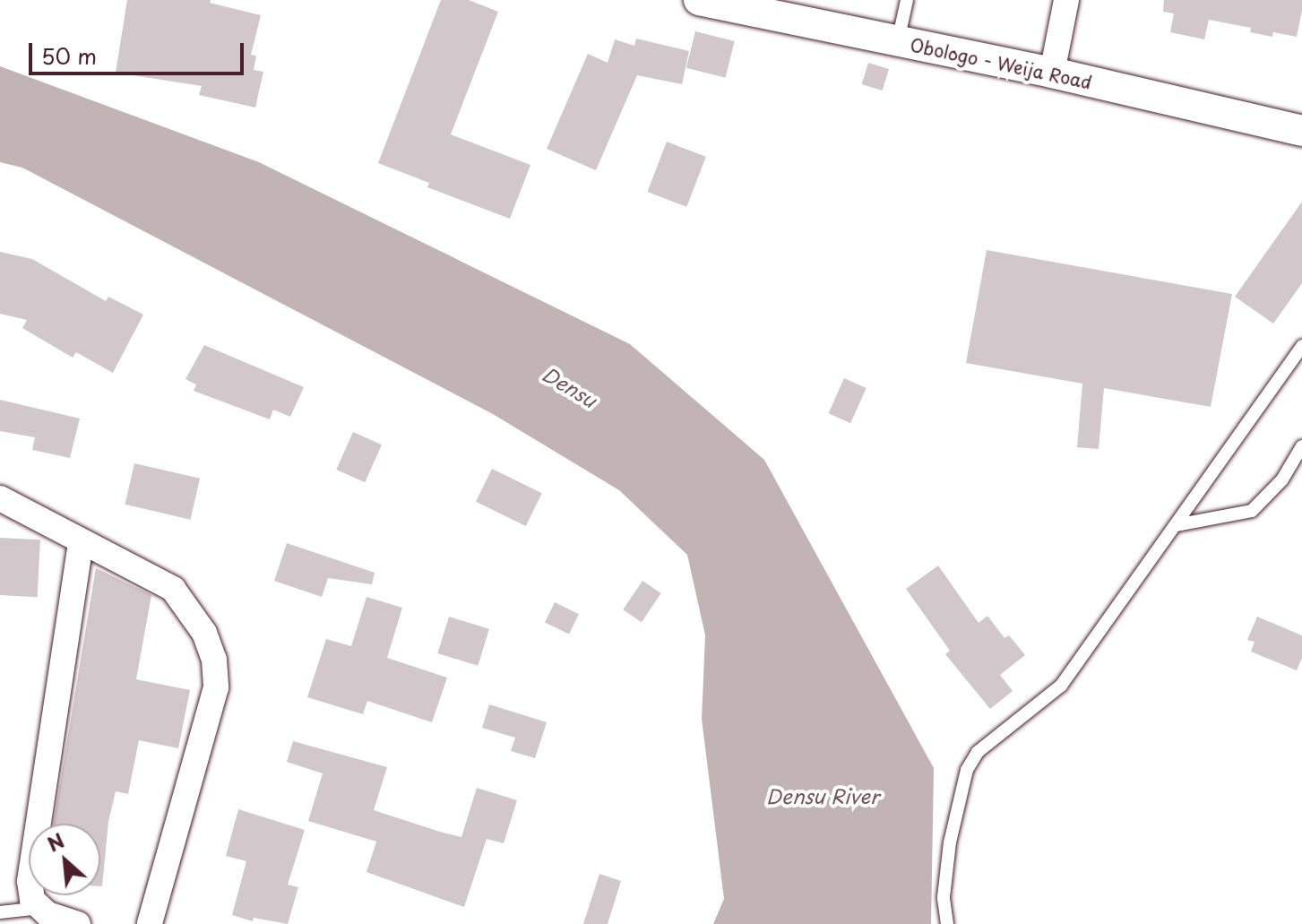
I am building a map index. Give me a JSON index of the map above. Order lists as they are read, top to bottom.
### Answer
{
  "streets": {
    "street": ["Obologo - Weija Road"]
  },
  "water": ["Densu", "Densu River"],
  "scale_bar": "50 m",
  "north": "top left"
}
